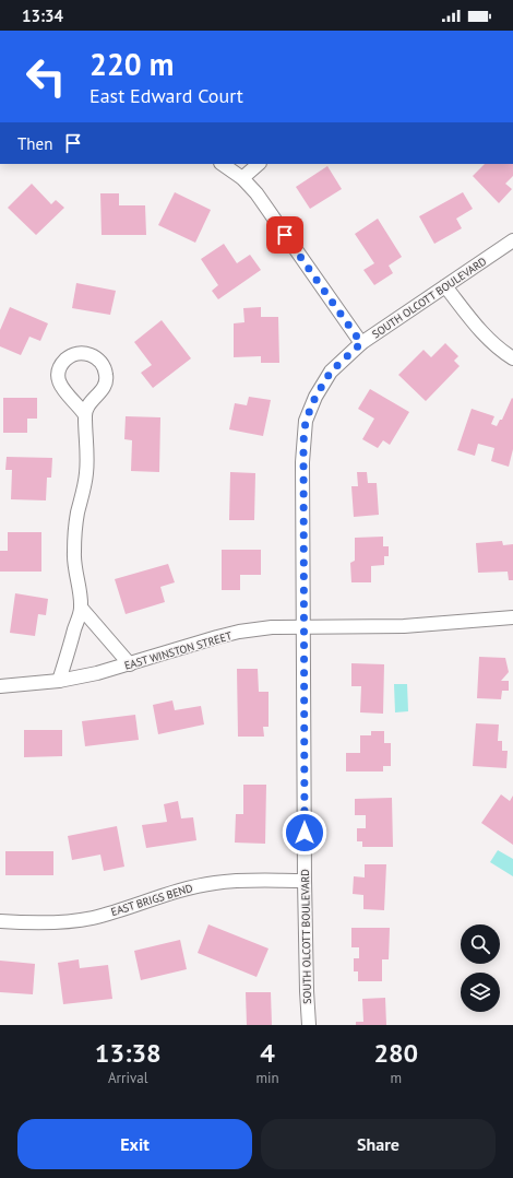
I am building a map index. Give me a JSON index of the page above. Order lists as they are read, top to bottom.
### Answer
{
  "streets": {
    "street": ["SOUTH OLCOTT BOULEVARD", "EAST WINSTON STREET", "EAST BRIGS BEND"]
  },
  "crossings": [
    ["SOUTH OLCOTT BOULEVARD", "EAST WINSTON STREET"],
    ["SOUTH OLCOTT BOULEVARD", "EAST BRIGS BEND"]
  ],
  "page": {
    "status": "13:34",
    "turn": ["220 m", "East Edward Court"],
    "then": "Then",
    "eta": [
      "13:38",
      "Arrival",
      "4",
      "min",
      "280",
      "m"
    ],
    "buttons": ["Exit", "Share"]
  }
}
